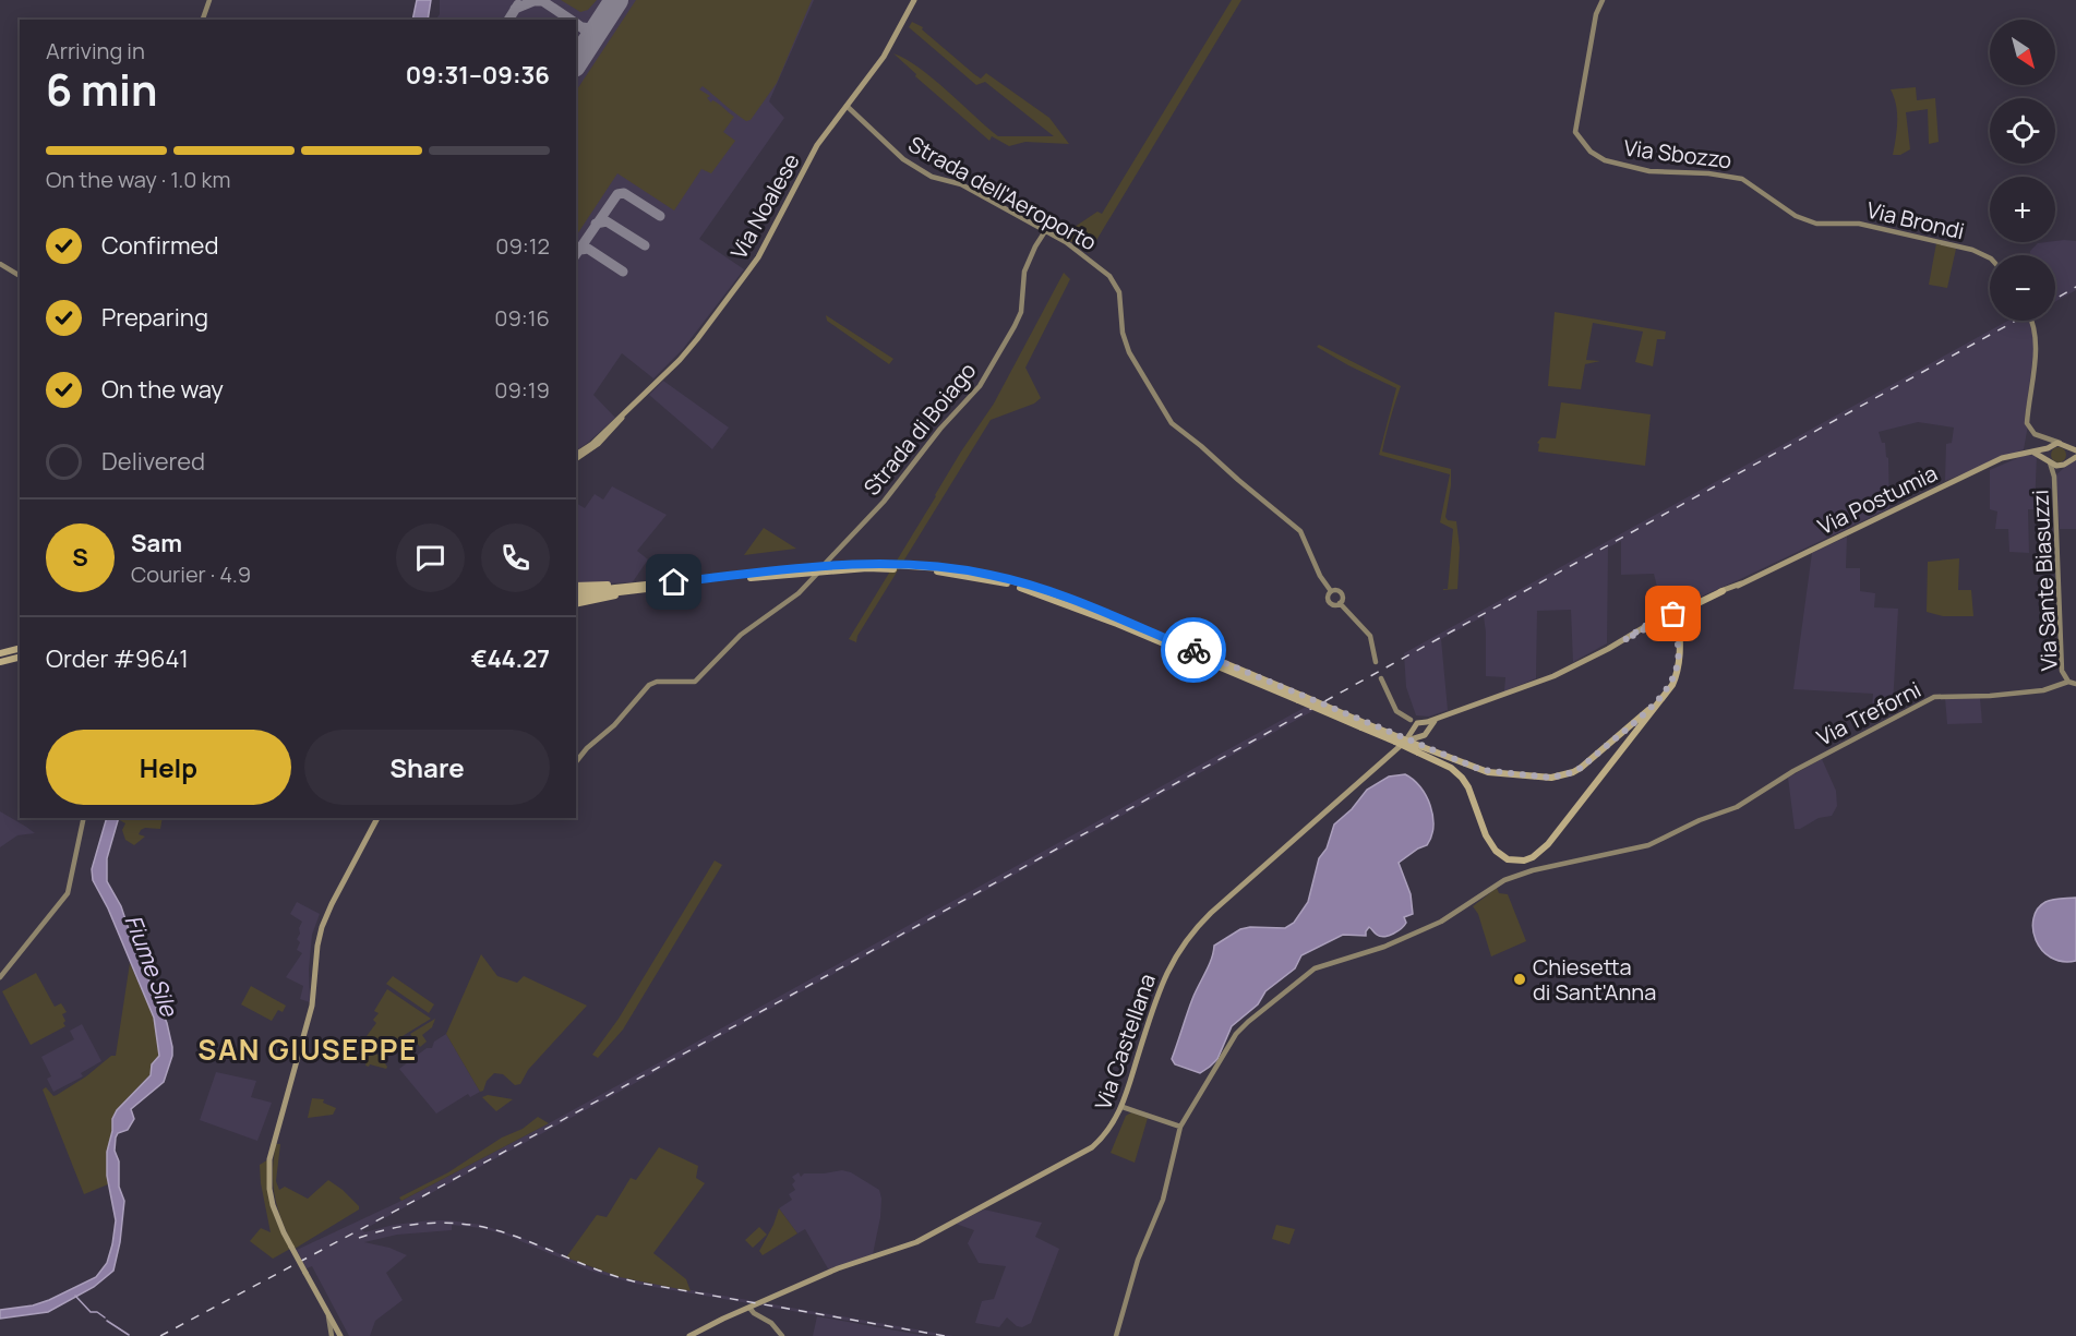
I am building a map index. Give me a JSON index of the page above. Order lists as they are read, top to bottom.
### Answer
{
  "streets": {
    "main road": ["Via Noalese", "Via Postumia", "Via Castellana"],
    "street": [
      "Via Sbozzo",
      "Strada dell'Aeroporto",
      "Via Brondi",
      "Strada di Boiago",
      "Via Sante Biasuzzi",
      "Via Treforni"
    ]
  },
  "crossings": [
    ["Via Sbozzo", "Via Brondi"],
    ["Strada dell'Aeroporto", "Via Noalese"],
    ["Strada dell'Aeroporto", "Strada di Boiago"],
    ["Via Postumia", "Via Sante Biasuzzi"],
    ["Via Sante Biasuzzi", "Via Treforni"]
  ],
  "districts": ["SAN GIUSEPPE"],
  "water": ["Fiume Sile"],
  "places": ["Chiesetta di Sant'Anna"],
  "north": "bottom right",
  "page": {
    "map_buttons": ["+", "−"],
    "heading": ["6 min", "Arriving in", "09:31–09:36"],
    "panel": [
      "Sam",
      "Courier · 4.9",
      "Order #9641",
      "€44.27"
    ],
    "bar": "On the way · 1.0 km",
    "list": [
      ["Confirmed", "09:12"],
      ["Preparing", "09:16"],
      ["On the way", "09:19"],
      "Delivered"
    ],
    "round": "S",
    "buttons": ["Help", "Share"]
  }
}
